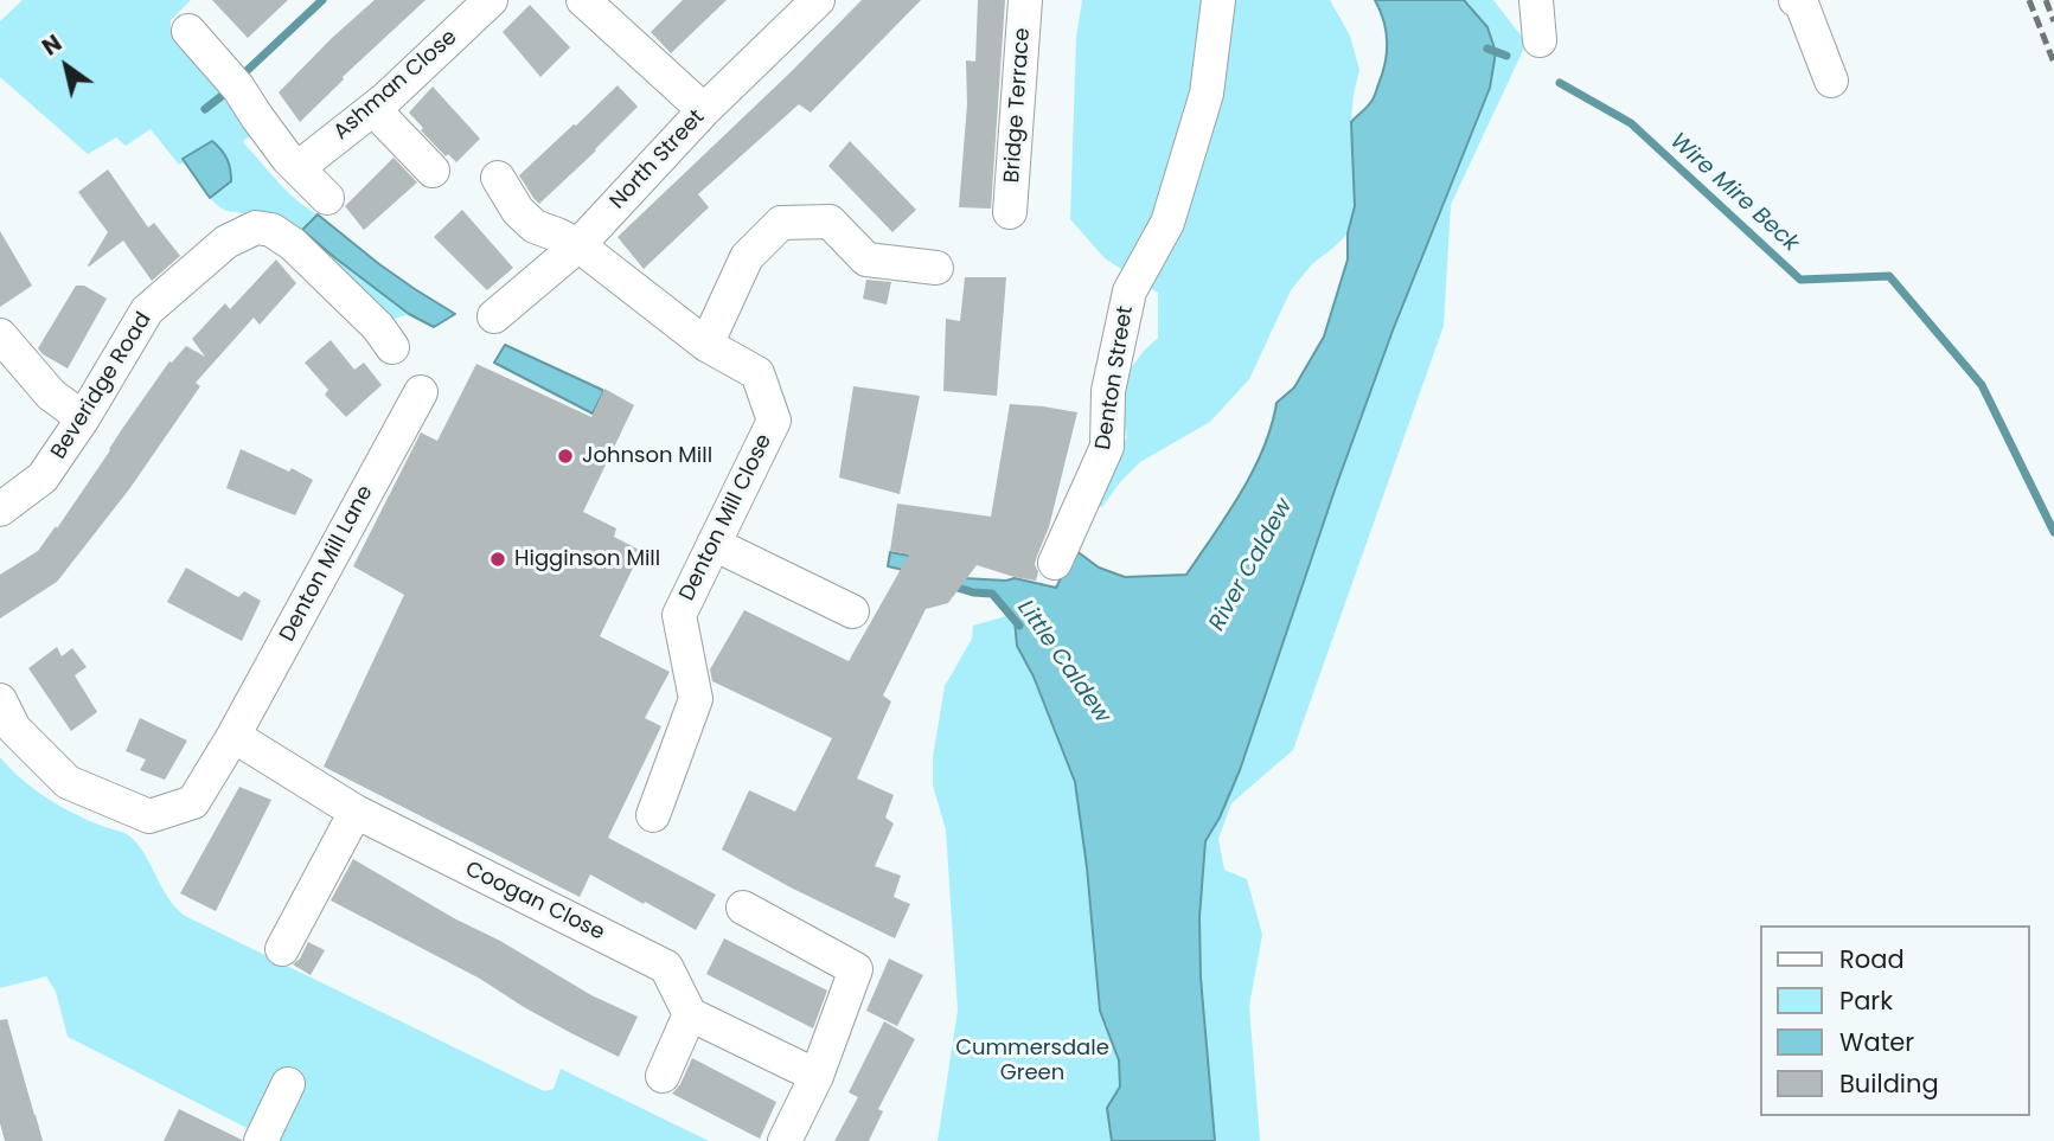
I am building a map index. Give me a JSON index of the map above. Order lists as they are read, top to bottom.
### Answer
{
  "streets": {
    "street": [
      "Ashman Close",
      "Bridge Terrace",
      "North Street",
      "Denton Street",
      "Beveridge Road",
      "Denton Mill Close",
      "Denton Mill Lane",
      "Coogan Close"
    ]
  },
  "crossings": [
    ["North Street", "Denton Mill Close"],
    ["Denton Mill Lane", "Coogan Close"]
  ],
  "water": ["Wire Mire Beck", "River Caldew", "Little Caldew"],
  "parks": ["Cummersdale Green"],
  "places": ["Johnson Mill", "Higginson Mill"],
  "legend": [
    "Road",
    "Park",
    "Water",
    "Building"
  ],
  "north": "top left"
}
